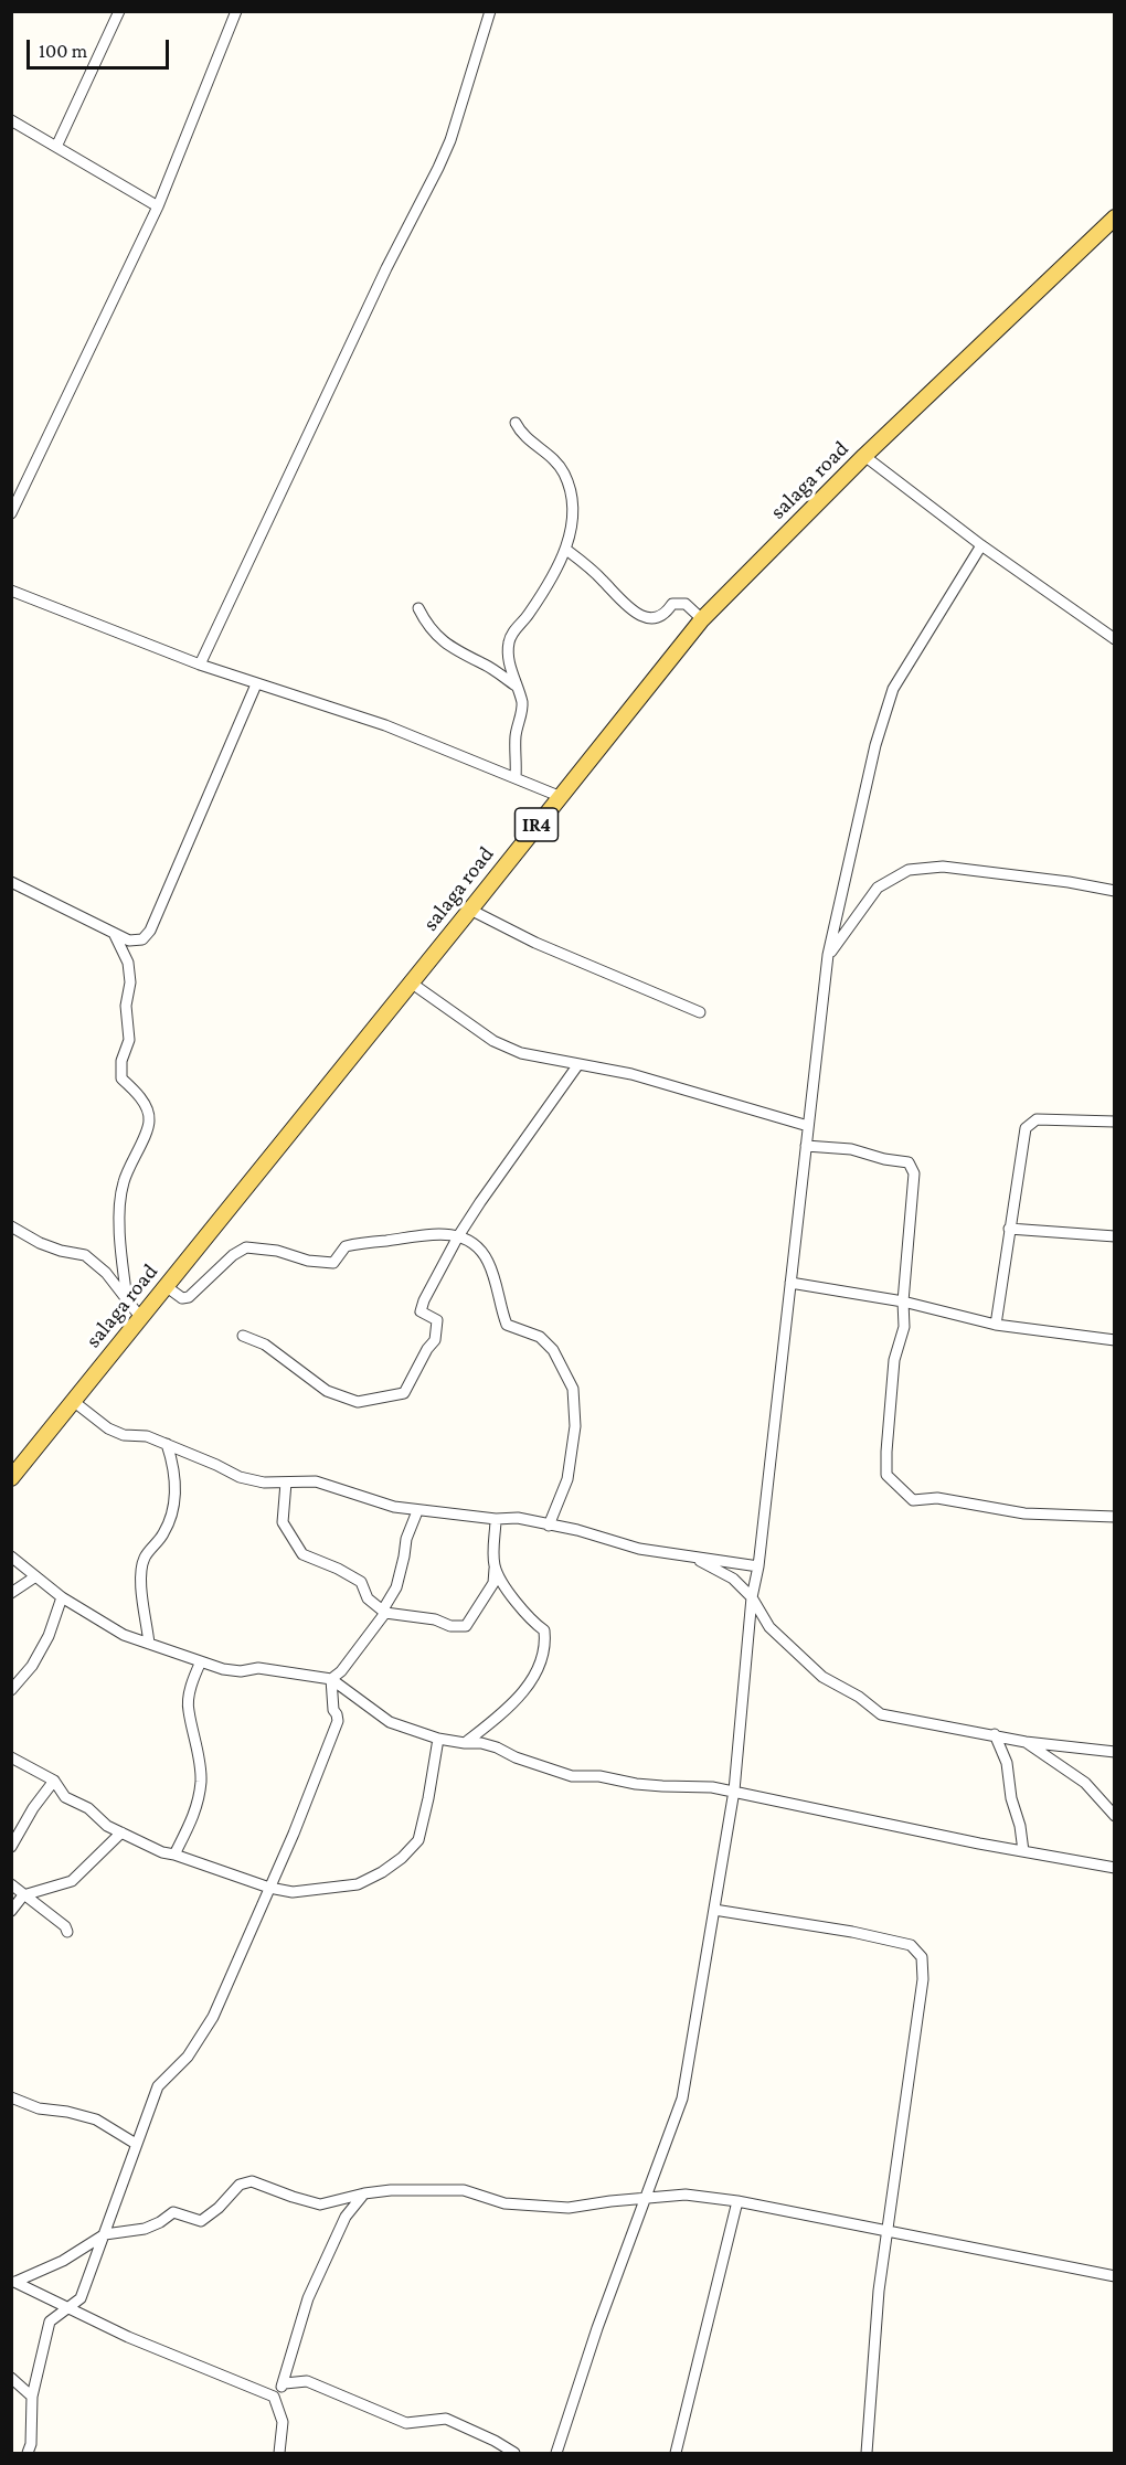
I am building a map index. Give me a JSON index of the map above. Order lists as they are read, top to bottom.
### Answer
{
  "streets": {
    "main road": ["salaga road", "IR4"]
  },
  "scale_bar": "100 m"
}
